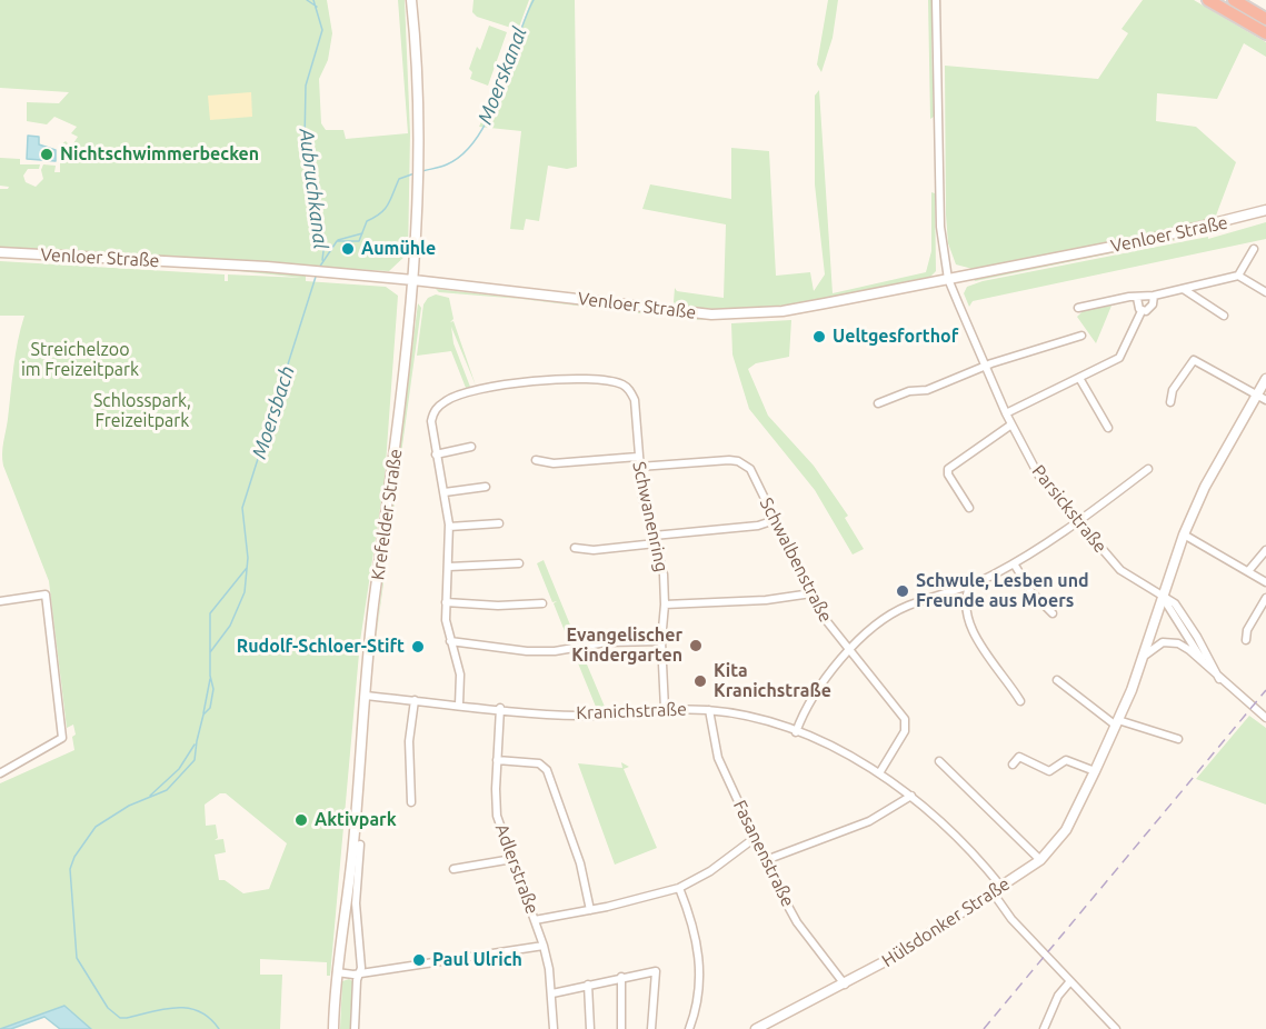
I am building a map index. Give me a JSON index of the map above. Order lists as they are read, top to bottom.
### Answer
{
  "streets": {
    "main road": ["Venloer Straße", "Krefelder Straße", "Hülsdonker Straße"],
    "street": [
      "Parsickstraße",
      "Schwanenring",
      "Schwalbenstraße",
      "Kranichstraße",
      "Fasanenstraße",
      "Adlerstraße"
    ]
  },
  "crossings": [
    ["Venloer Straße", "Parsickstraße"],
    ["Venloer Straße", "Krefelder Straße"],
    ["Parsickstraße", "Hülsdonker Straße"],
    ["Krefelder Straße", "Kranichstraße"],
    ["Schwanenring", "Schwalbenstraße"],
    ["Schwanenring", "Kranichstraße"],
    ["Schwalbenstraße", "Kranichstraße"],
    ["Kranichstraße", "Fasanenstraße"],
    ["Kranichstraße", "Adlerstraße"],
    ["Kranichstraße", "Hülsdonker Straße"],
    ["Fasanenstraße", "Hülsdonker Straße"]
  ],
  "water": ["Moerskanal", "Aubruchkanal", "Moersbach"],
  "parks": ["Streichelzoo im Freizeitpark", "Schlosspark, Freizeitpark"],
  "places": [
    "Nichtschwimmerbecken",
    "Aumühle",
    "Ueltgesforthof",
    "Schwule, Lesben und Freunde aus Moers",
    "Evangelischer Kindergarten",
    "Rudolf-Schloer-Stift",
    "Kita Kranichstraße",
    "Aktivpark",
    "Paul Ulrich"
  ]
}
